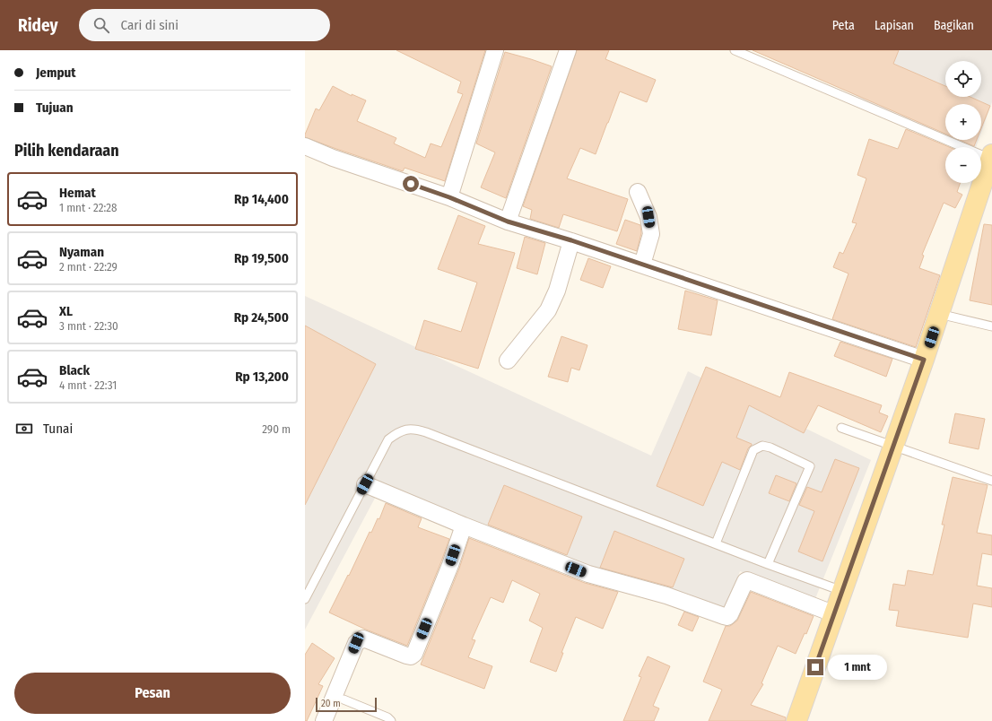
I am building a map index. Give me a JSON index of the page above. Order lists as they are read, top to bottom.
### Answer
{
  "scale_bar": "20 m",
  "page": {
    "header": "Ridey",
    "search": "Cari di sini",
    "nav": ["Peta", "Lapisan", "Bagikan"],
    "banner": ["Jemput", "Tujuan"],
    "map_buttons": ["+", "−"],
    "heading": "Pilih kendaraan",
    "list": [
      {
        "name": "Hemat",
        "note": "1 mnt · 22:28",
        "value": "Rp 14,400"
      },
      {
        "name": "Nyaman",
        "note": "2 mnt · 22:29",
        "value": "Rp 19,500"
      },
      {
        "name": "XL",
        "note": "3 mnt · 22:30",
        "value": "Rp 24,500"
      },
      {
        "name": "Black",
        "note": "4 mnt · 22:31",
        "value": "Rp 13,200"
      }
    ],
    "pay": ["Tunai", "290 m"],
    "bubble": "1 mnt",
    "buttons": "Pesan",
    "scale": "20 m"
  }
}
